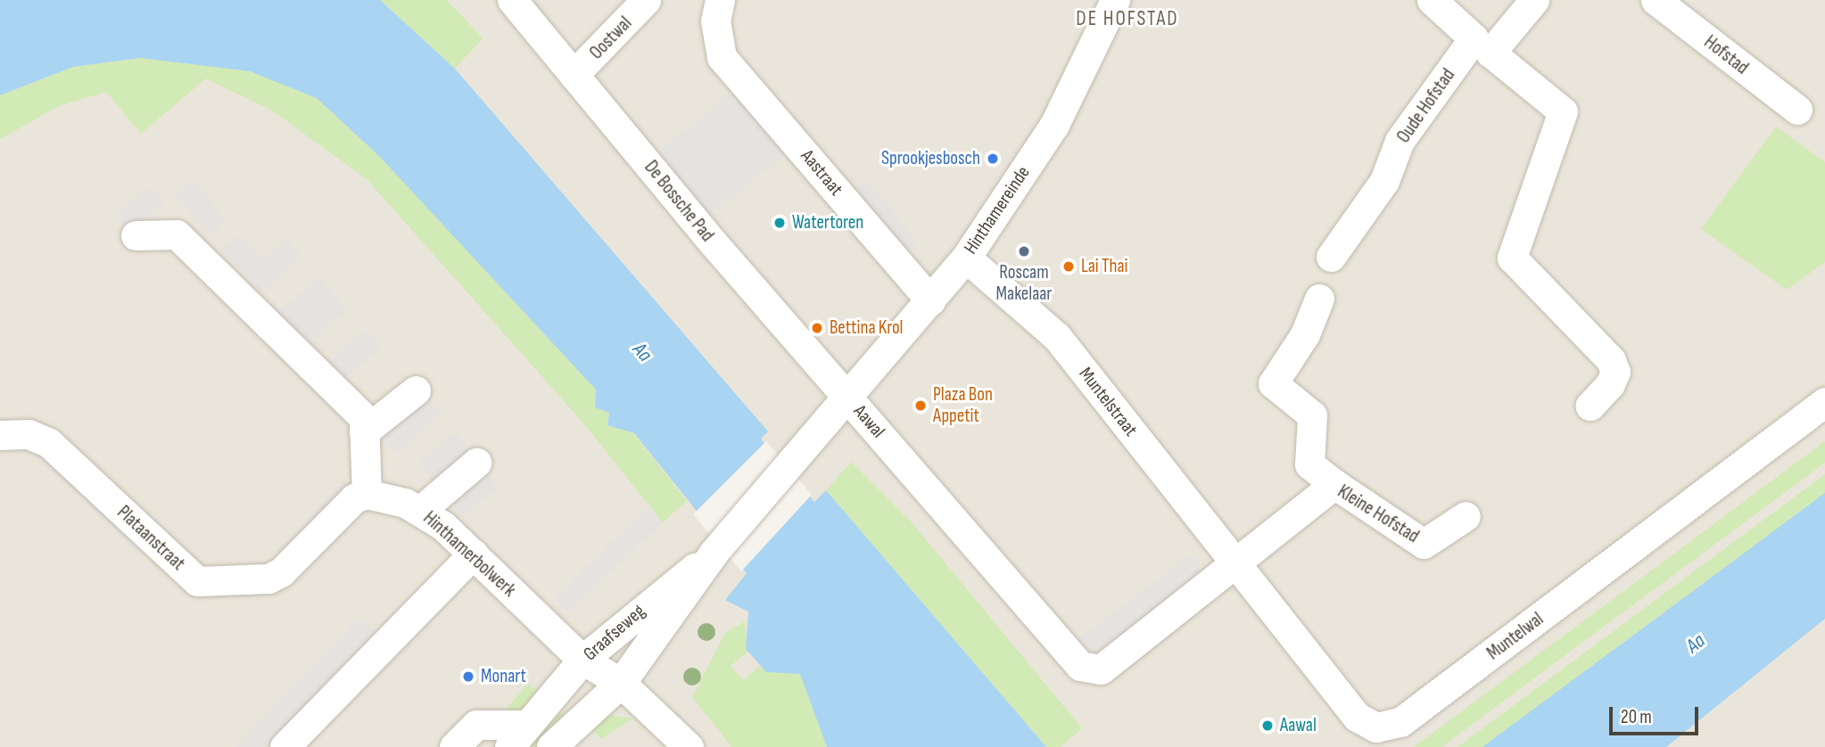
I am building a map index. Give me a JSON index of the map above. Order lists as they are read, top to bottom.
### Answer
{
  "streets": {
    "street": [
      "Oostwal",
      "Hofstad",
      "Oude Hofstad",
      "Aastraat",
      "De Bossche Pad",
      "Hinthamereinde",
      "Muntelstraat",
      "Aawal",
      "Kleine Hofstad",
      "Plataanstraat",
      "Hinthamerbolwerk",
      "Graafseweg",
      "Muntelwal"
    ]
  },
  "crossings": [
    ["Oostwal", "De Bossche Pad"],
    ["Aastraat", "Hinthamereinde"],
    ["De Bossche Pad", "Hinthamereinde"],
    ["De Bossche Pad", "Aawal"],
    ["De Bossche Pad", "Graafseweg"],
    ["Hinthamereinde", "Muntelstraat"],
    ["Hinthamereinde", "Aawal"],
    ["Hinthamereinde", "Graafseweg"],
    ["Muntelstraat", "Aawal"],
    ["Muntelstraat", "Kleine Hofstad"],
    ["Muntelstraat", "Muntelwal"],
    ["Aawal", "Kleine Hofstad"],
    ["Aawal", "Graafseweg"],
    ["Aawal", "Muntelwal"],
    ["Kleine Hofstad", "Muntelwal"],
    ["Plataanstraat", "Hinthamerbolwerk"],
    ["Hinthamerbolwerk", "Graafseweg"]
  ],
  "districts": ["DE HOFSTAD"],
  "water": ["Aa"],
  "places": [
    "Sprookjesbosch",
    "Watertoren",
    "Roscam Makelaar",
    "Lai Thai",
    "Bettina Krol",
    "Plaza Bon Appetit",
    "Monart",
    "Aawal"
  ],
  "scale_bar": "20 m"
}
